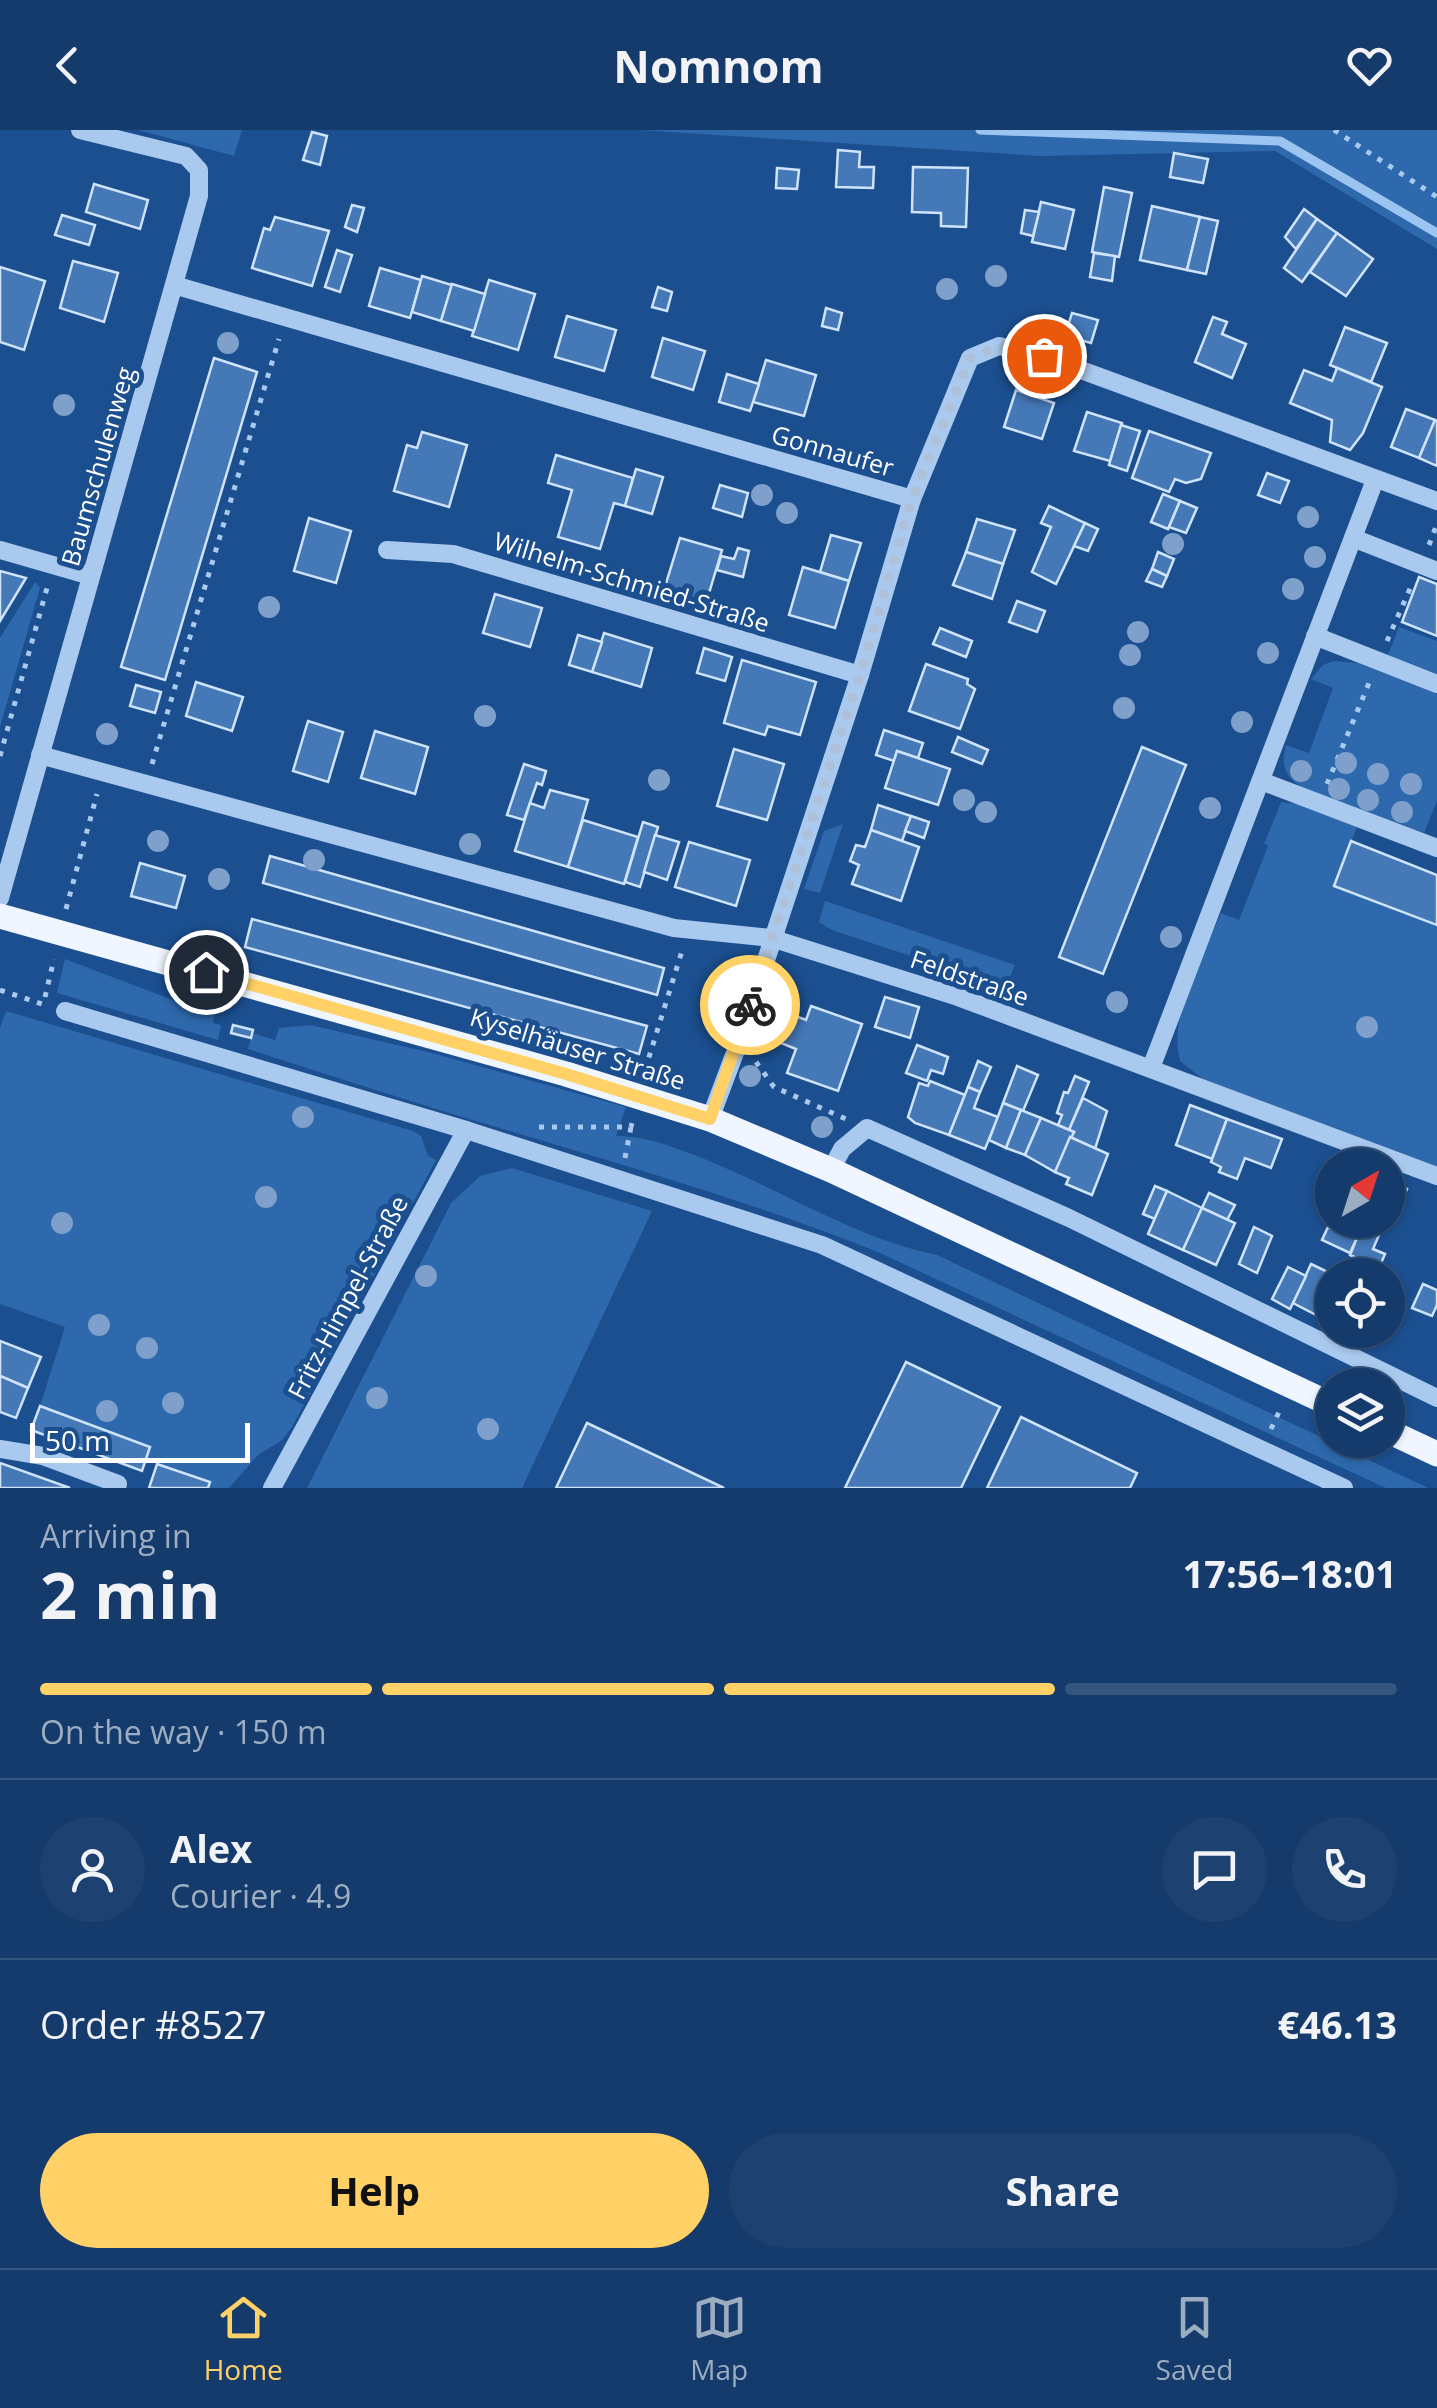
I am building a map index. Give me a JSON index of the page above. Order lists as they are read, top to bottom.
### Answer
{
  "streets": {
    "main road": ["Kyselhäuser Straße"],
    "street": [
      "Gonnaufer",
      "Baumschulenweg",
      "Wilhelm-Schmied-Straße",
      "Feldstraße",
      "Fritz-Himpel-Straße"
    ]
  },
  "crossings": [
    ["Gonnaufer", "Baumschulenweg"]
  ],
  "scale_bar": "50 m",
  "north": "top right",
  "page": {
    "header": "Nomnom",
    "scale": "50 m",
    "heading": ["2 min", "Arriving in", "17:56–18:01"],
    "panel": [
      "Alex",
      "Courier · 4.9",
      "Order #8527",
      "€46.13"
    ],
    "bar": "On the way · 150 m",
    "buttons": ["Help", "Share"],
    "tabs": ["Home", "Map", "Saved"]
  }
}
